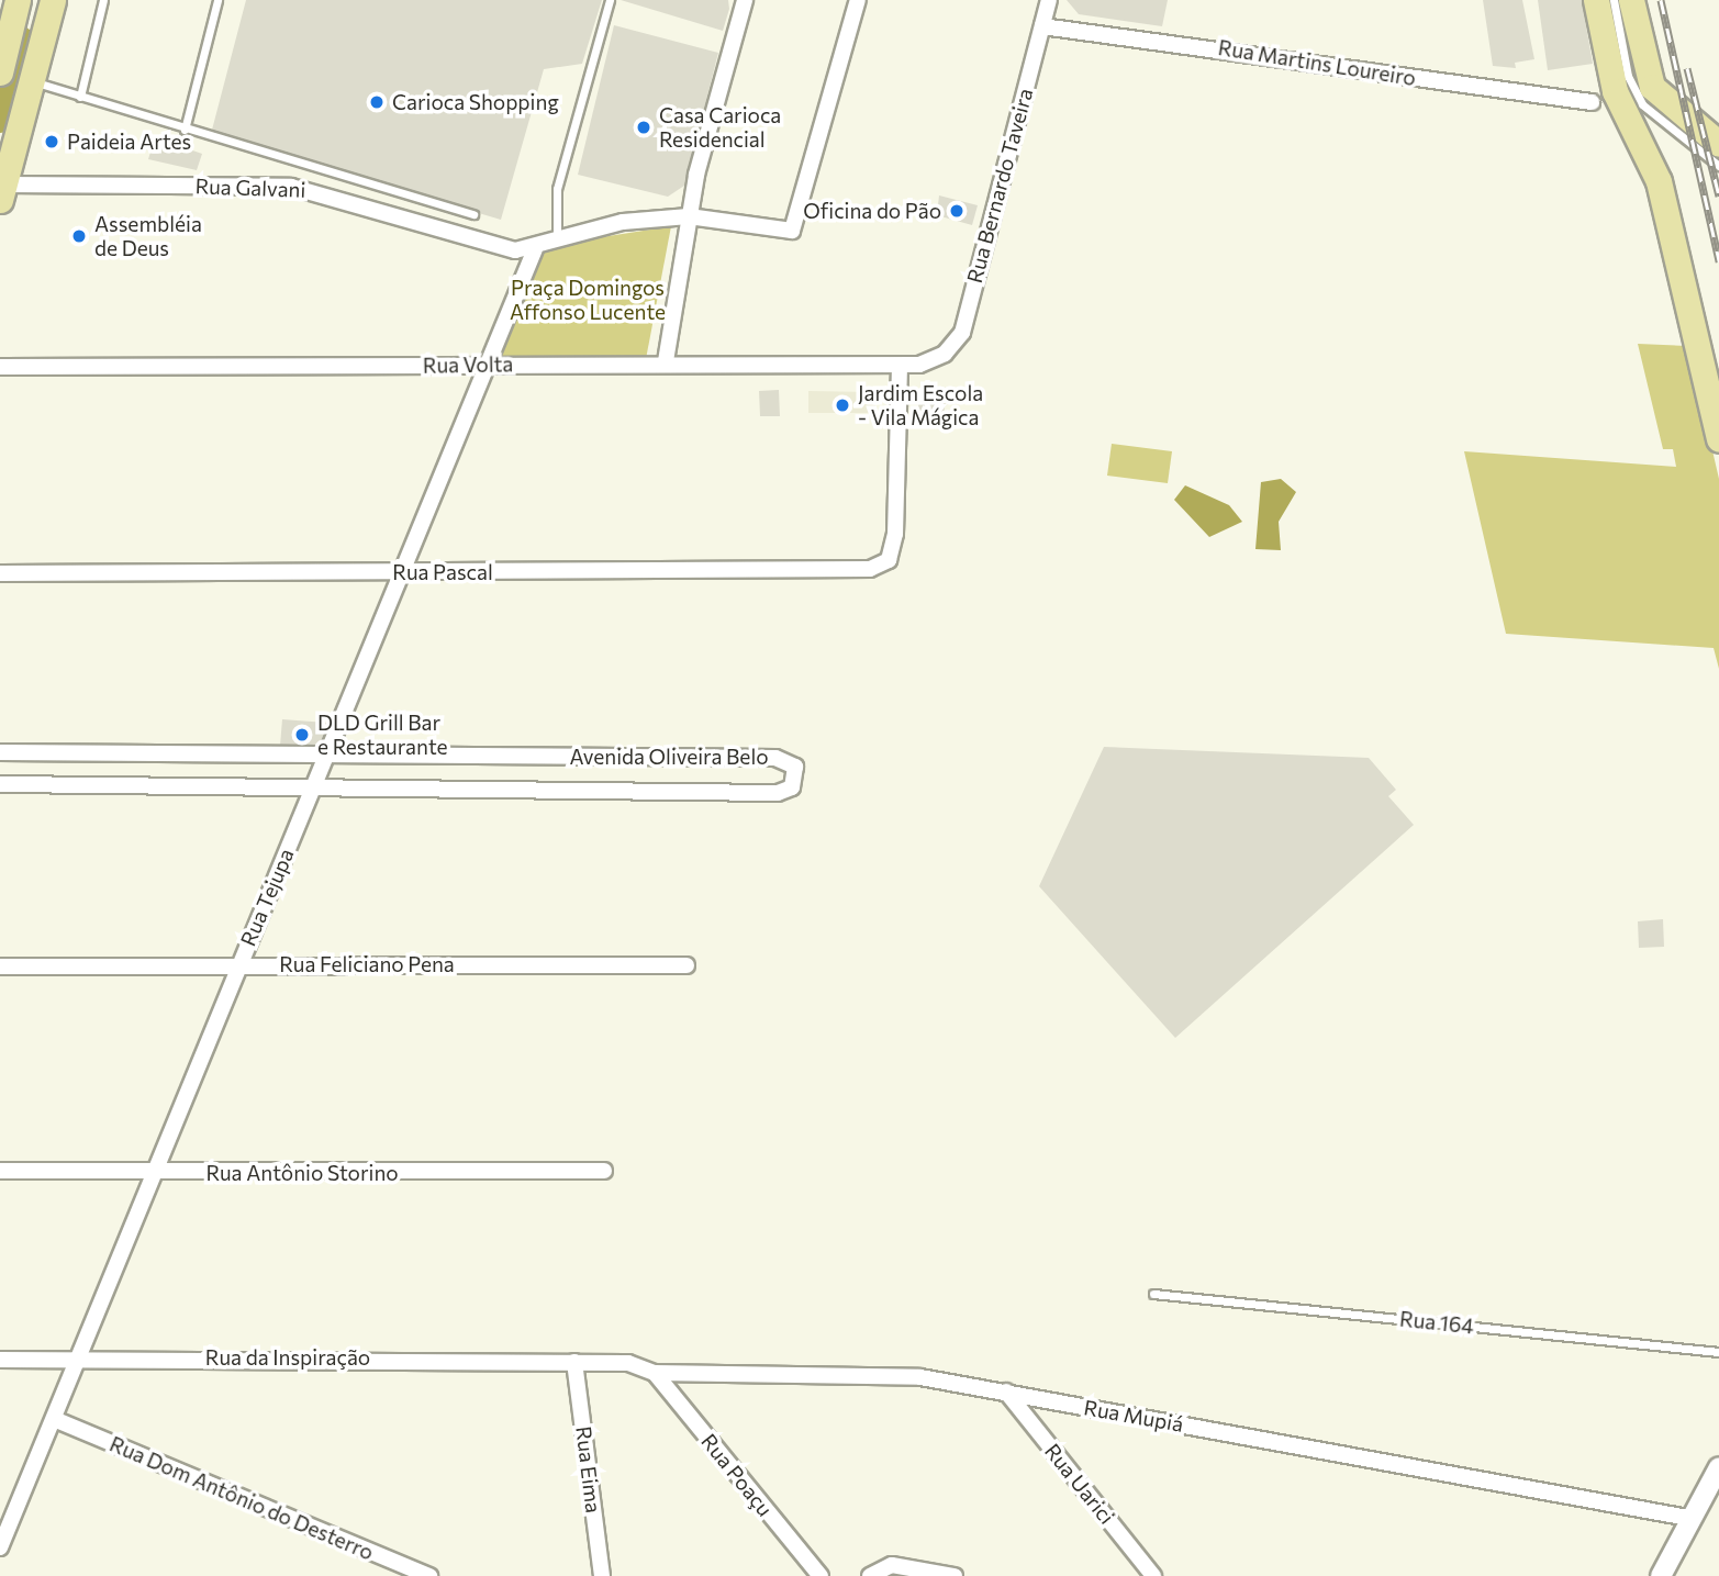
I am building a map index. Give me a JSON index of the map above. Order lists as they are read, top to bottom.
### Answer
{
  "streets": {
    "street": [
      "Rua Martins Loureiro",
      "Rua Bernardo Taveira",
      "Rua Galvani",
      "Rua Volta",
      "Rua Pascal",
      "Avenida Oliveira Belo",
      "Rua Tejupa",
      "Rua Feliciano Pena",
      "Rua Antônio Storino",
      "Rua da Inspiração",
      "Rua Mupiá",
      "Rua Eima",
      "Rua Poaçu",
      "Rua Uarici",
      "Rua Dom Antônio do Desterro"
    ],
    "lane": ["Rua 164"]
  },
  "crossings": [
    ["Rua Martins Loureiro", "Rua Bernardo Taveira"],
    ["Rua Bernardo Taveira", "Rua Volta"],
    ["Rua Galvani", "Rua Tejupa"],
    ["Rua Volta", "Rua Pascal"],
    ["Rua Volta", "Rua Tejupa"],
    ["Rua Pascal", "Rua Tejupa"],
    ["Avenida Oliveira Belo", "Rua Tejupa"],
    ["Rua Tejupa", "Rua Feliciano Pena"],
    ["Rua Tejupa", "Rua Antônio Storino"],
    ["Rua Tejupa", "Rua da Inspiração"],
    ["Rua Tejupa", "Rua Dom Antônio do Desterro"],
    ["Rua da Inspiração", "Rua Mupiá"],
    ["Rua da Inspiração", "Rua Eima"],
    ["Rua Mupiá", "Rua Eima"],
    ["Rua Mupiá", "Rua Poaçu"],
    ["Rua Mupiá", "Rua Uarici"]
  ],
  "parks": ["Praça Domingos Affonso Lucente"],
  "places": [
    "Carioca Shopping",
    "Casa Carioca Residencial",
    "Paideia Artes",
    "Oficina do Pão",
    "Assembléia de Deus",
    "Jardim Escola - Vila Mágica",
    "DLD Grill Bar e Restaurante"
  ]
}
